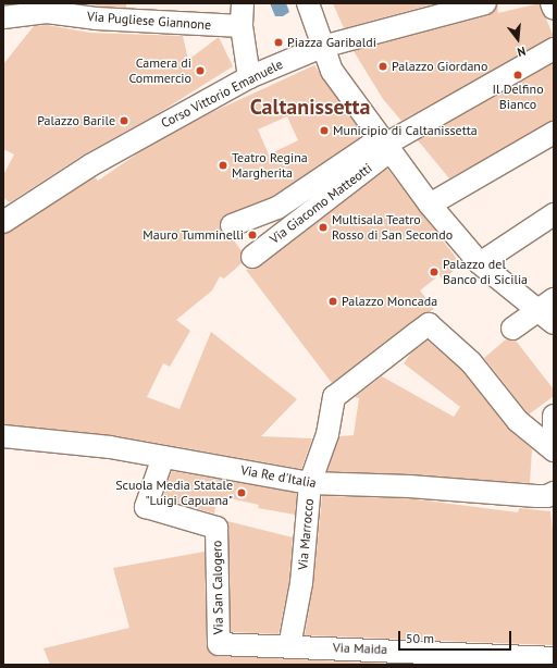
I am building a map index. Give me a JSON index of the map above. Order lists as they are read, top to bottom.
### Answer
{
  "streets": {
    "street": [
      "Via Pugliese Giannone",
      "Corso Vittorio Emanuele",
      "Via Giacomo Matteotti",
      "Via Re d'Italia",
      "Via Marrocco",
      "Via San Calogero",
      "Via Maida"
    ]
  },
  "crossings": [
    ["Via Re d'Italia", "Via Marrocco"],
    ["Via Re d'Italia", "Via San Calogero"],
    ["Via Marrocco", "Via Maida"],
    ["Via San Calogero", "Via Maida"]
  ],
  "districts": ["Caltanissetta"],
  "places": [
    "Piazza Garibaldi",
    "Palazzo Giordano",
    "Camera di Commercio",
    "Il Delfino Bianco",
    "Palazzo Barile",
    "Municipio di Caltanissetta",
    "Teatro Regina Margherita",
    "Multisala Teatro Rosso di San Secondo",
    "Mauro Tumminelli",
    "Palazzo del Banco di Sicilia",
    "Palazzo Moncada",
    "Scuola Media Statale \"Luigi Capuana\""
  ],
  "scale_bar": "50 m",
  "north": "bottom"
}
